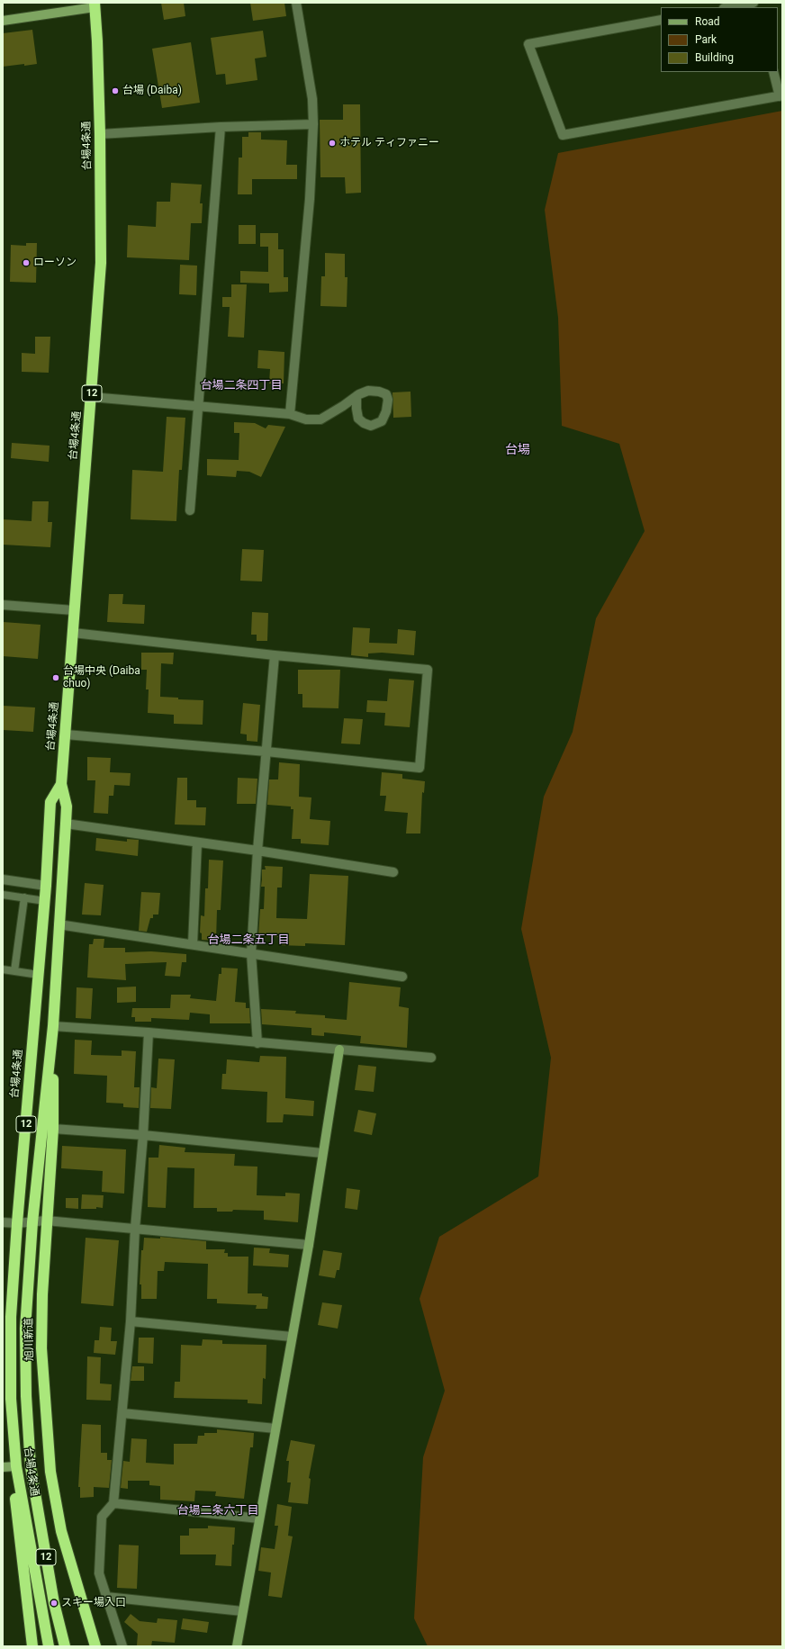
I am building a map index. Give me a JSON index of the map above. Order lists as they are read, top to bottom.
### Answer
{
  "streets": {
    "highway": ["台場4条通", "12", "旭川新道"]
  },
  "crossings": [
    ["台場4条通", "12"],
    ["台場4条通", "旭川新道"]
  ],
  "districts": [
    "台場二条四丁目",
    "台場",
    "台場二条五丁目",
    "台場二条六丁目"
  ],
  "places": [
    "台場 (Daiba)",
    "ホテル ティファニー",
    "ローソン",
    "台場中央 (Daiba chuo)",
    "スキー場入口"
  ],
  "legend": ["Road", "Park", "Building"]
}
